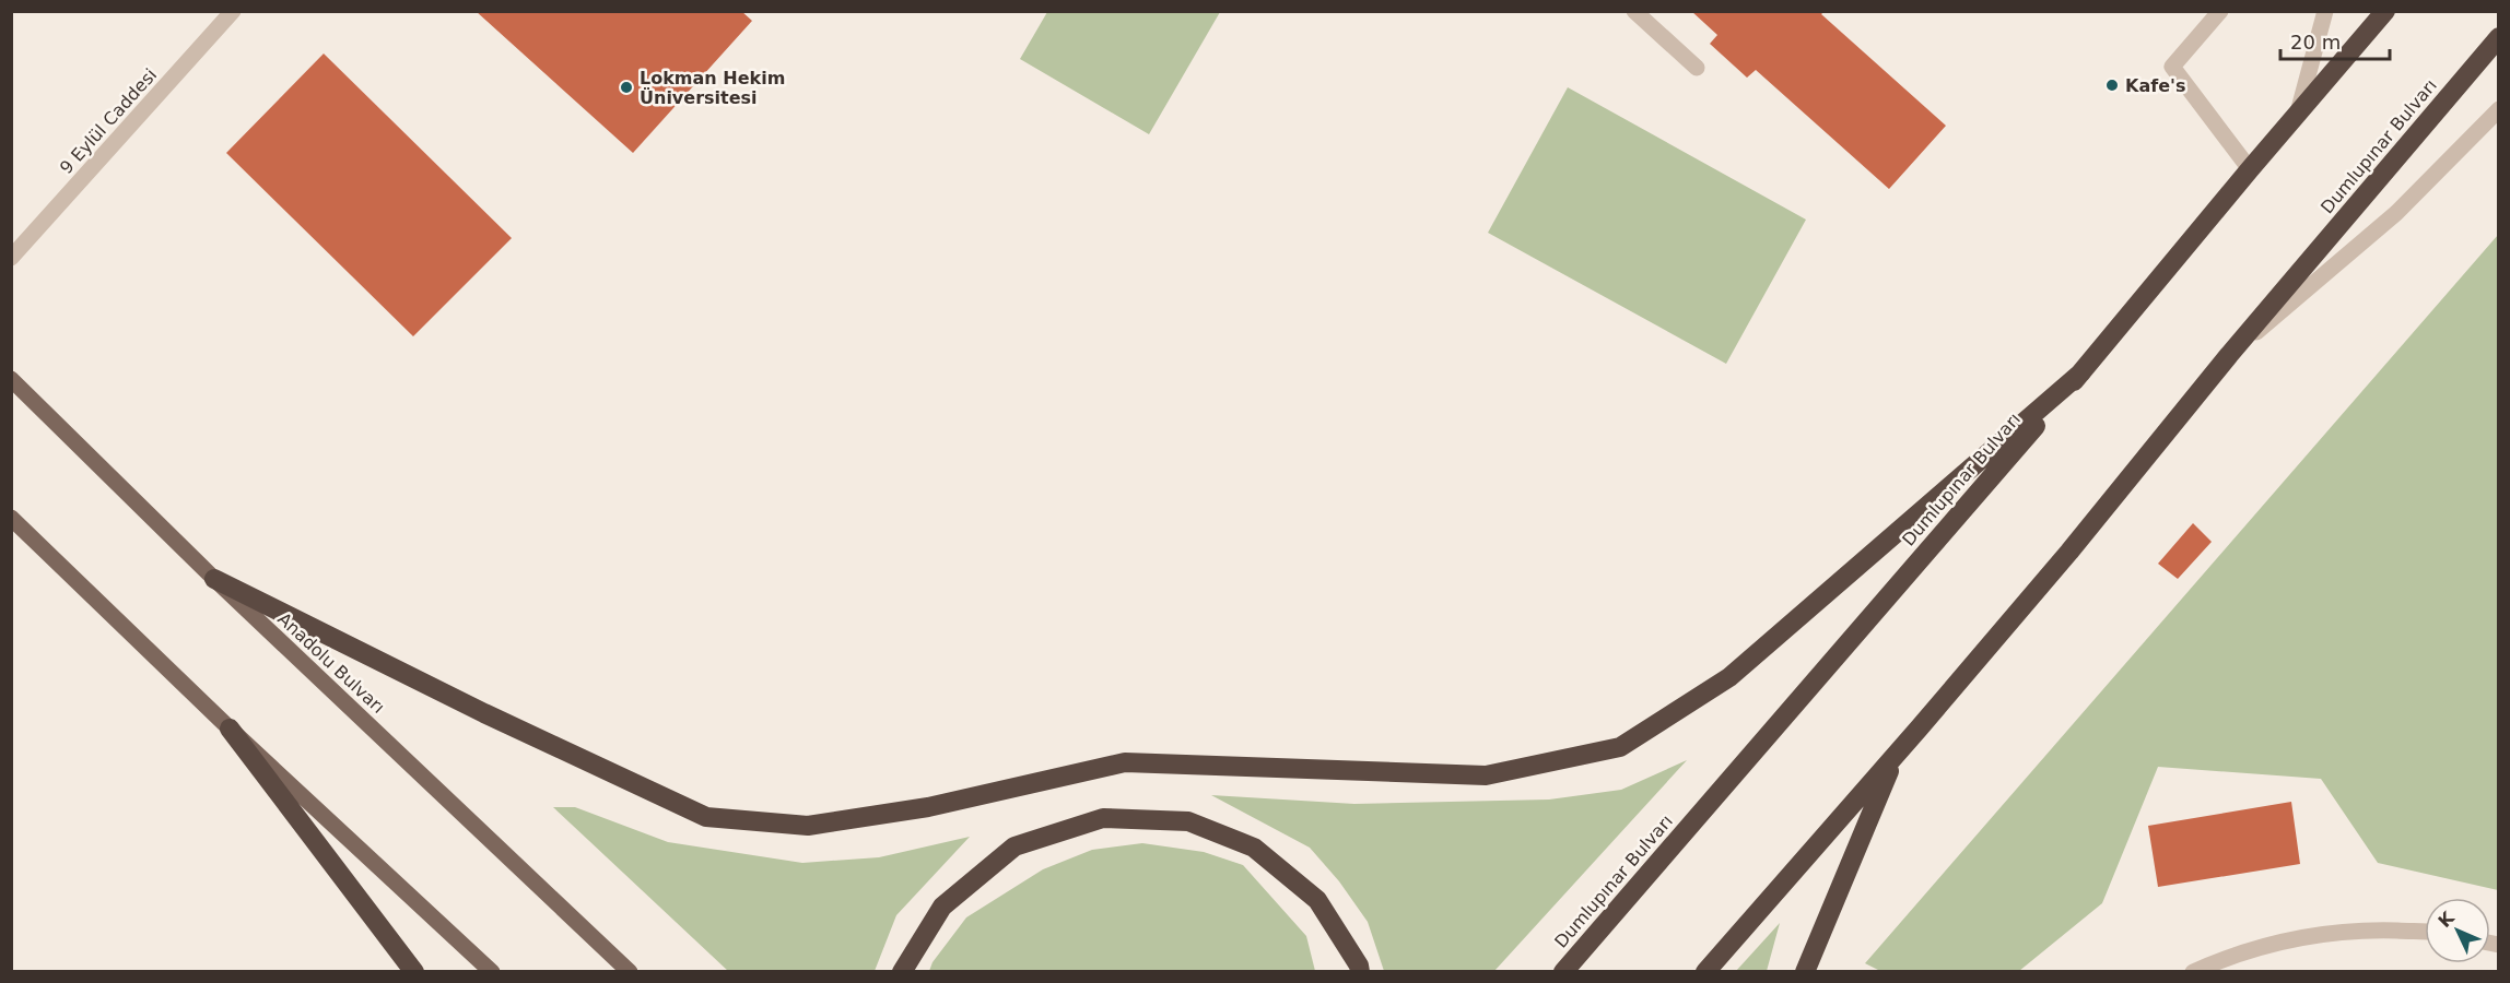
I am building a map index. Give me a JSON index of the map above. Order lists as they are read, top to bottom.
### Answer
{
  "streets": {
    "highway": ["Dumlupınar Bulvarı"],
    "main road": ["Anadolu Bulvarı"],
    "street": ["9 Eylül Caddesi"]
  },
  "places": ["Kafe's", "Lokman Hekim Üniversitesi"],
  "scale_bar": "20 m",
  "north": "top left"
}
